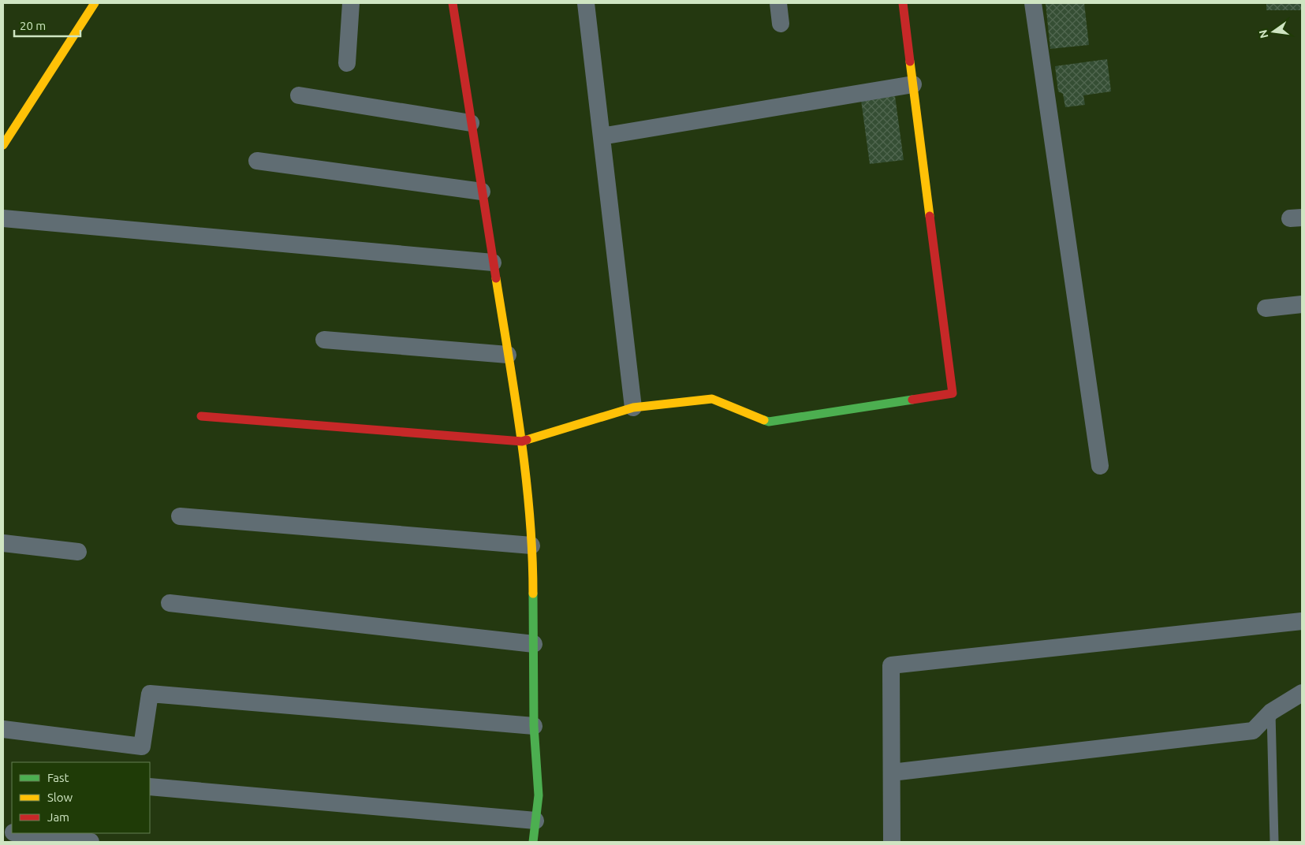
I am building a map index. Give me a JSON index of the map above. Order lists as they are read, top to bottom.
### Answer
{
  "legend": ["Fast", "Slow", "Jam"],
  "scale_bar": "20 m",
  "north": "left"
}
